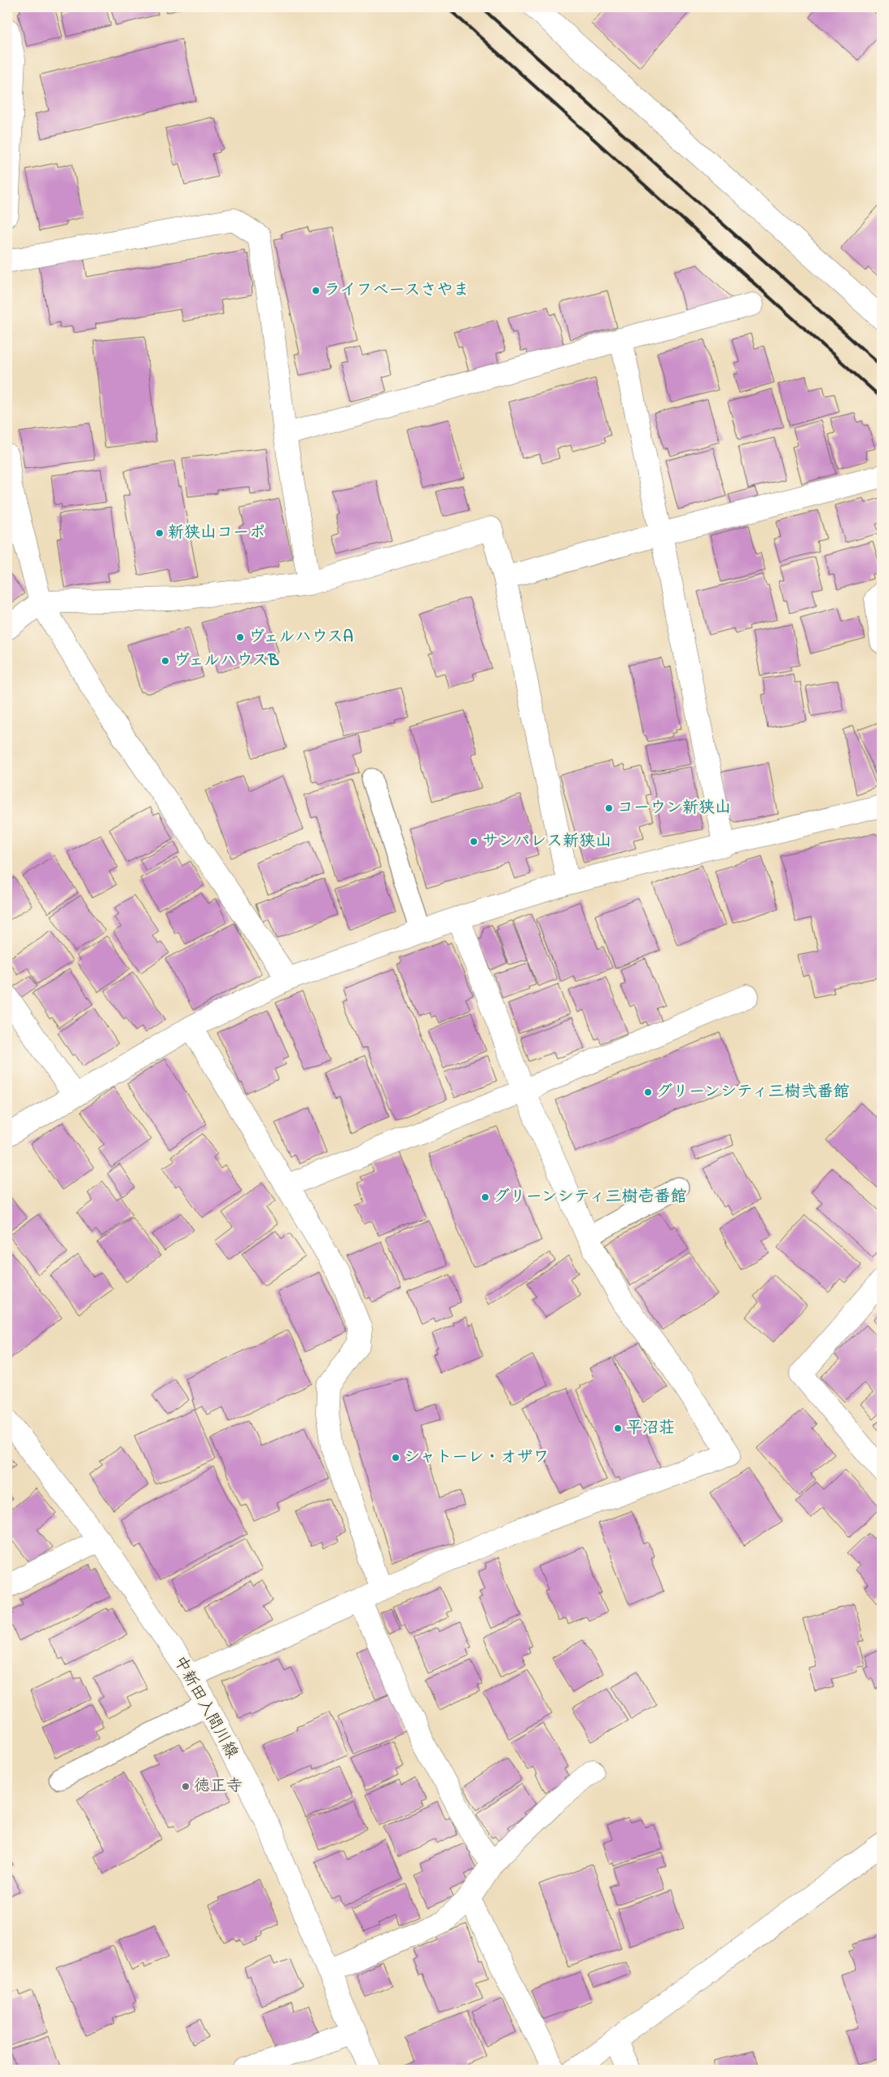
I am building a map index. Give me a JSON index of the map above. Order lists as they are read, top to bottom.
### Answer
{
  "streets": {
    "street": ["中新田入間川線"]
  },
  "places": [
    "ライフベースさやま",
    "新狭山コーポ",
    "ヴェルハウスA",
    "ヴェルハウスB",
    "コーウン新狭山",
    "サンパレス新狭山",
    "グリーンシティ三樹弐番館",
    "グリーンシティ三樹壱番館",
    "平沼荘",
    "シャトーレ・オザワ",
    "徳正寺"
  ]
}
